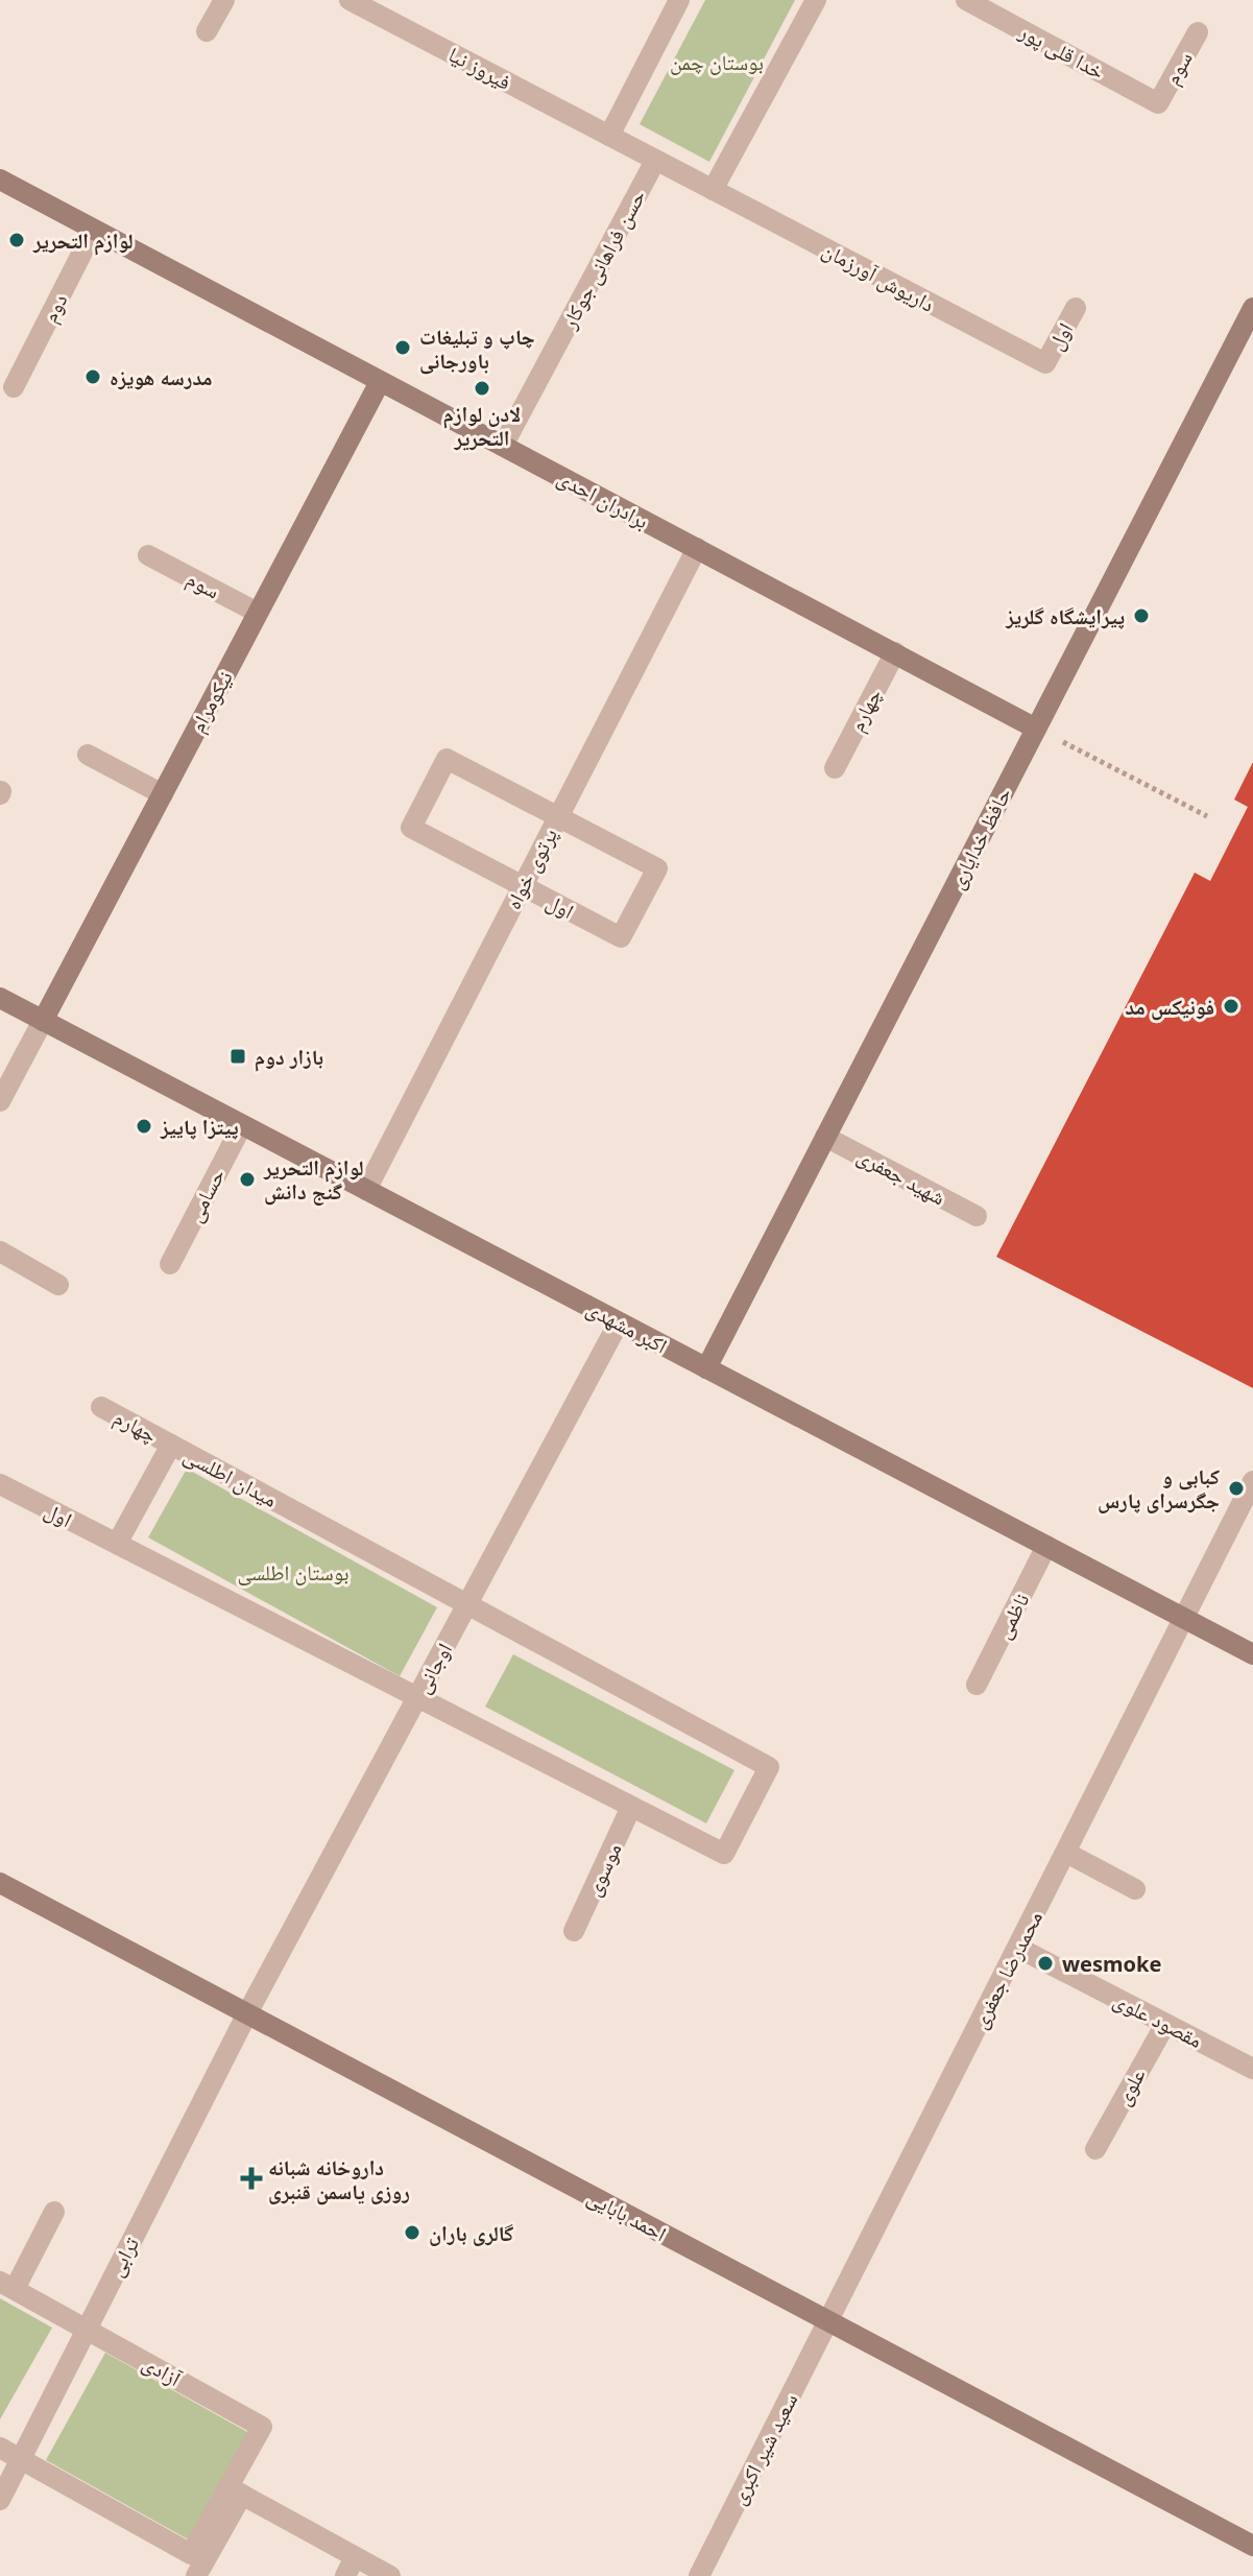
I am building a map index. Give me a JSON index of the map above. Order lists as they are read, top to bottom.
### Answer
{
  "streets": {
    "street": [
      "خدا قلی پور",
      "فیروز نیا",
      "سوم",
      "حسن فراهانی جوکار",
      "داریوش آورزمان",
      "دوم",
      "اول",
      "برادران احدی",
      "نیکومرام",
      "چهارم",
      "حافظ خدایاری",
      "پرتوی خواه",
      "شهید جعفری",
      "حسامی",
      "اکبر مشهدی",
      "میدان اطلسی",
      "ناظمی",
      "اوجانی",
      "موسوی",
      "محمدرضا جعفری",
      "مقصود علوی",
      "علوی",
      "احمد بابایی",
      "ترابی",
      "آزادی",
      "سعید شیر اکبری"
    ]
  },
  "crossings": [
    ["خدا قلی پور", "سوم"],
    ["سوم", "نیکومرام"],
    ["حسن فراهانی جوکار", "برادران احدی"],
    ["داریوش آورزمان", "اول"],
    ["دوم", "برادران احدی"],
    ["اول", "پرتوی خواه"],
    ["اول", "میدان اطلسی"],
    ["برادران احدی", "نیکومرام"],
    ["برادران احدی", "چهارم"],
    ["برادران احدی", "حافظ خدایاری"],
    ["برادران احدی", "پرتوی خواه"],
    ["نیکومرام", "اکبر مشهدی"],
    ["چهارم", "میدان اطلسی"],
    ["حافظ خدایاری", "شهید جعفری"],
    ["حافظ خدایاری", "اکبر مشهدی"],
    ["پرتوی خواه", "اکبر مشهدی"],
    ["حسامی", "اکبر مشهدی"],
    ["اکبر مشهدی", "ناظمی"],
    ["اکبر مشهدی", "اوجانی"],
    ["اکبر مشهدی", "محمدرضا جعفری"],
    ["میدان اطلسی", "اوجانی"],
    ["میدان اطلسی", "موسوی"],
    ["اوجانی", "احمد بابایی"],
    ["اوجانی", "ترابی"],
    ["محمدرضا جعفری", "مقصود علوی"],
    ["محمدرضا جعفری", "احمد بابایی"],
    ["محمدرضا جعفری", "سعید شیر اکبری"],
    ["مقصود علوی", "علوی"],
    ["احمد بابایی", "ترابی"],
    ["احمد بابایی", "سعید شیر اکبری"],
    ["ترابی", "آزادی"]
  ],
  "parks": ["بوستان چمن", "بوستان اطلسی"],
  "places": {
    "other": [
      "لوازم التحریر",
      "چاپ و تبلیغات باورجانی",
      "مدرسه هویزه",
      "لادن لوازم التحریر",
      "پیرایشگاه گلریز",
      "فونیکس مد",
      "پیتزا پاییز",
      "لوازم التحریر گنج دانش",
      "کبابی و جگرسرای پارس",
      "wesmoke",
      "گالری باران"
    ],
    "transit": ["بازار دوم"],
    "health": ["داروخانه شبانه روزی یاسمن قنبری"]
  }
}
